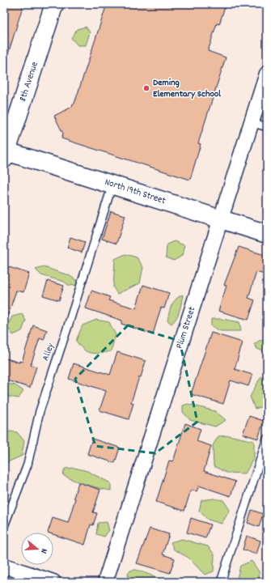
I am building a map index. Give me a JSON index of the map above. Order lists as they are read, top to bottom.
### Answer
{
  "streets": {
    "street": ["8th Avenue", "North 19th Street", "Plum Street"],
    "lane": ["Alley"]
  },
  "crossings": [
    ["8th Avenue", "North 19th Street"],
    ["North 19th Street", "Plum Street"],
    ["North 19th Street", "Alley"]
  ],
  "places": ["Deming Elementary School"],
  "north": "right"
}
